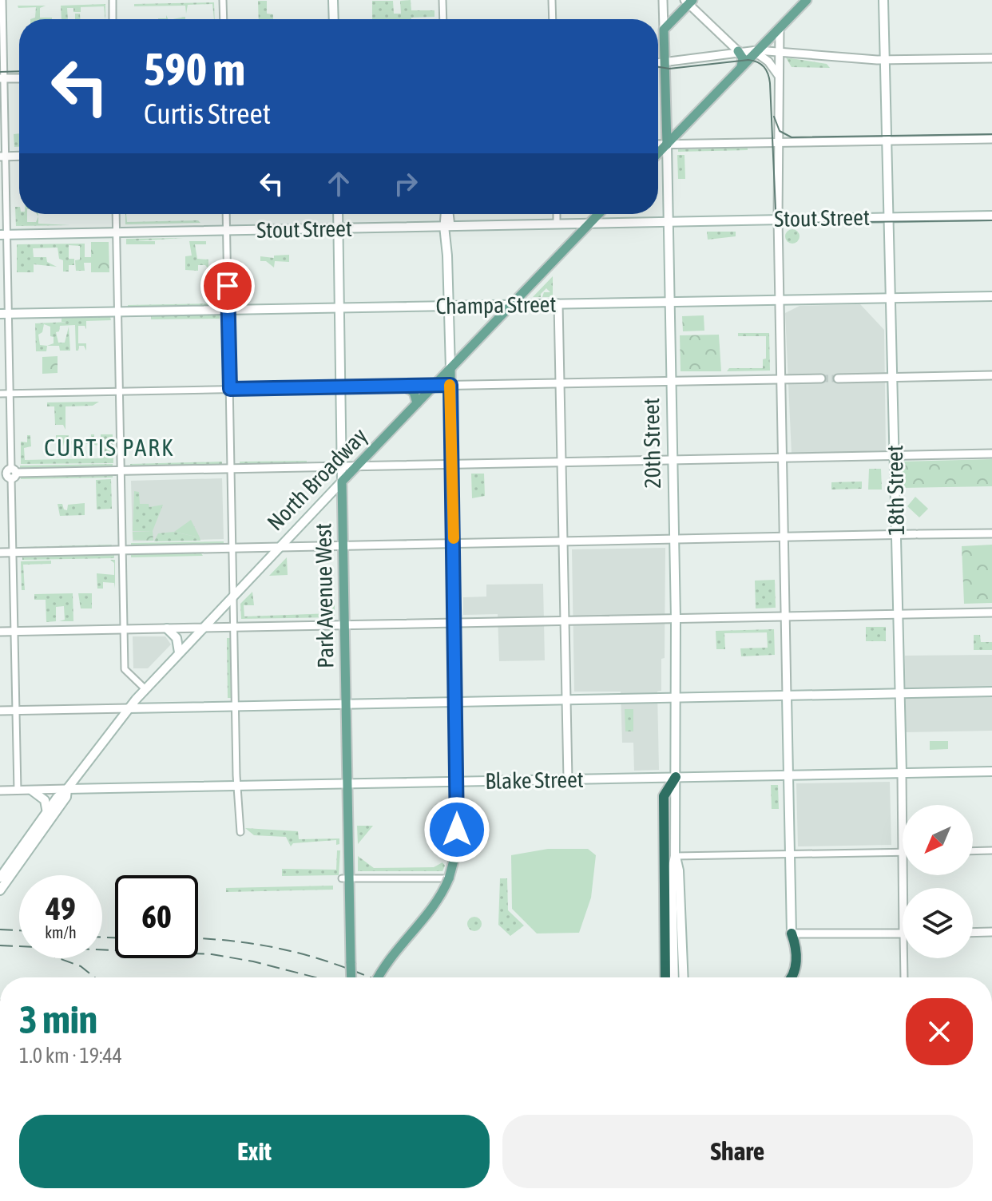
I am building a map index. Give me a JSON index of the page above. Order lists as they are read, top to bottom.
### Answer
{
  "streets": {
    "main road": [
      "Stout Street",
      "Champa Street",
      "20th Street",
      "North Broadway",
      "18th Street",
      "Park Avenue West",
      "Blake Street"
    ]
  },
  "crossings": [
    ["Stout Street", "20th Street"],
    ["Stout Street", "North Broadway"],
    ["Stout Street", "18th Street"],
    ["Stout Street", "Park Avenue West"],
    ["Champa Street", "20th Street"],
    ["Champa Street", "North Broadway"],
    ["Champa Street", "18th Street"],
    ["Champa Street", "Park Avenue West"],
    ["20th Street", "Blake Street"],
    ["North Broadway", "Park Avenue West"],
    ["North Broadway", "Blake Street"],
    ["18th Street", "Blake Street"],
    ["Park Avenue West", "Blake Street"]
  ],
  "districts": ["CURTIS PARK"],
  "north": "bottom left",
  "page": {
    "turn": ["590 m", "Curtis Street"],
    "speed": "49 km/h",
    "limit": "60",
    "heading": ["3 min", "1.0 km · 19:44"],
    "buttons": ["Exit", "Share"]
  }
}
